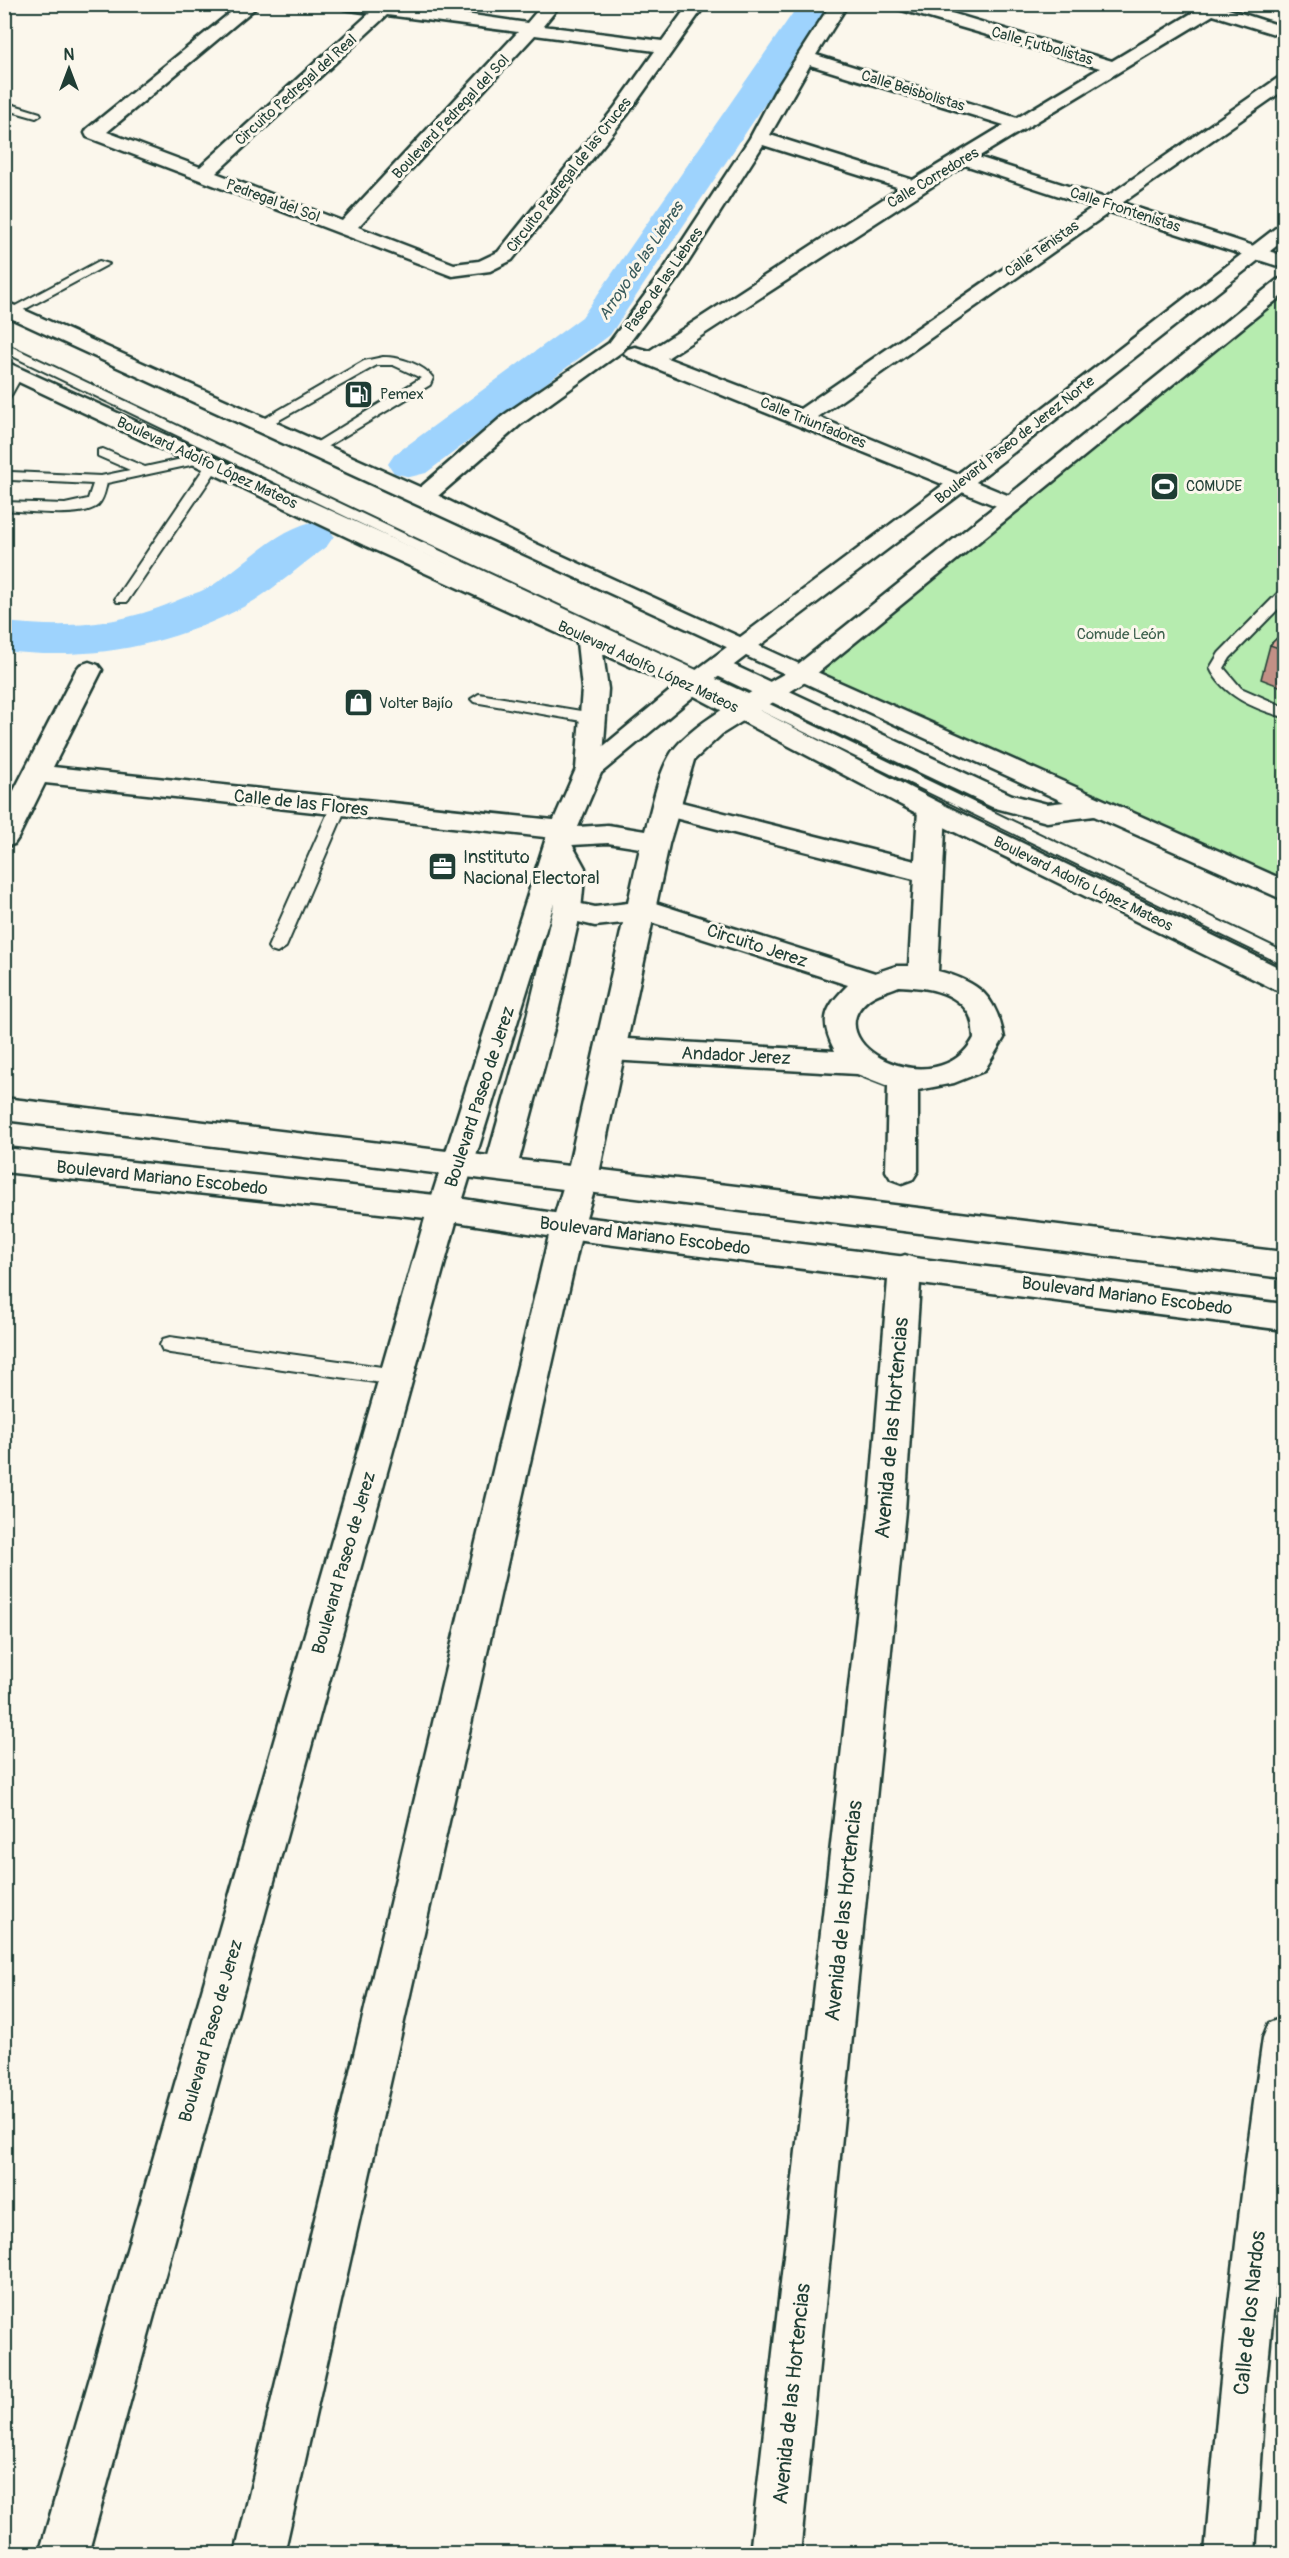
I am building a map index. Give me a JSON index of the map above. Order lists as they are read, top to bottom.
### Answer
{
  "streets": {
    "street": [
      "Calle Futbolistas",
      "Circuito Pedregal del Real",
      "Calle Beisbolistas",
      "Boulevard Pedregal del Sol",
      "Circuito Pedregal de las Cruces",
      "Calle Corredores",
      "Pedregal del Sol",
      "Calle Frontenistas",
      "Calle Tenistas",
      "Paseo de las Liebres",
      "Calle Triunfadores",
      "Boulevard Paseo de Jerez Norte",
      "Boulevard Adolfo López Mateos",
      "Calle de las Flores",
      "Circuito Jerez",
      "Andador Jerez",
      "Boulevard Paseo de Jerez",
      "Boulevard Mariano Escobedo",
      "Avenida de las Hortencias",
      "Calle de los Nardos"
    ]
  },
  "crossings": [
    ["Calle Futbolistas", "Calle Corredores"],
    ["Circuito Pedregal del Real", "Pedregal del Sol"],
    ["Calle Beisbolistas", "Calle Corredores"],
    ["Calle Beisbolistas", "Paseo de las Liebres"],
    ["Boulevard Pedregal del Sol", "Pedregal del Sol"],
    ["Circuito Pedregal de las Cruces", "Pedregal del Sol"],
    ["Calle Corredores", "Calle Frontenistas"],
    ["Calle Corredores", "Calle Triunfadores"],
    ["Calle Frontenistas", "Calle Tenistas"],
    ["Calle Frontenistas", "Boulevard Paseo de Jerez Norte"],
    ["Calle Tenistas", "Calle Triunfadores"],
    ["Paseo de las Liebres", "Calle Triunfadores"],
    ["Calle Triunfadores", "Boulevard Paseo de Jerez Norte"],
    ["Boulevard Paseo de Jerez Norte", "Boulevard Paseo de Jerez"],
    ["Boulevard Adolfo López Mateos", "Boulevard Paseo de Jerez"],
    ["Calle de las Flores", "Boulevard Paseo de Jerez"],
    ["Circuito Jerez", "Andador Jerez"],
    ["Boulevard Paseo de Jerez", "Boulevard Mariano Escobedo"],
    ["Boulevard Mariano Escobedo", "Avenida de las Hortencias"]
  ],
  "water": ["Arroyo de las Liebres"],
  "parks": ["Comude León"],
  "places": {
    "fuel station": ["Pemex"],
    "sports": ["COMUDE"],
    "shop": ["Volter Bajío"],
    "office": ["Instituto Nacional Electoral"]
  },
  "north": "top"
}
